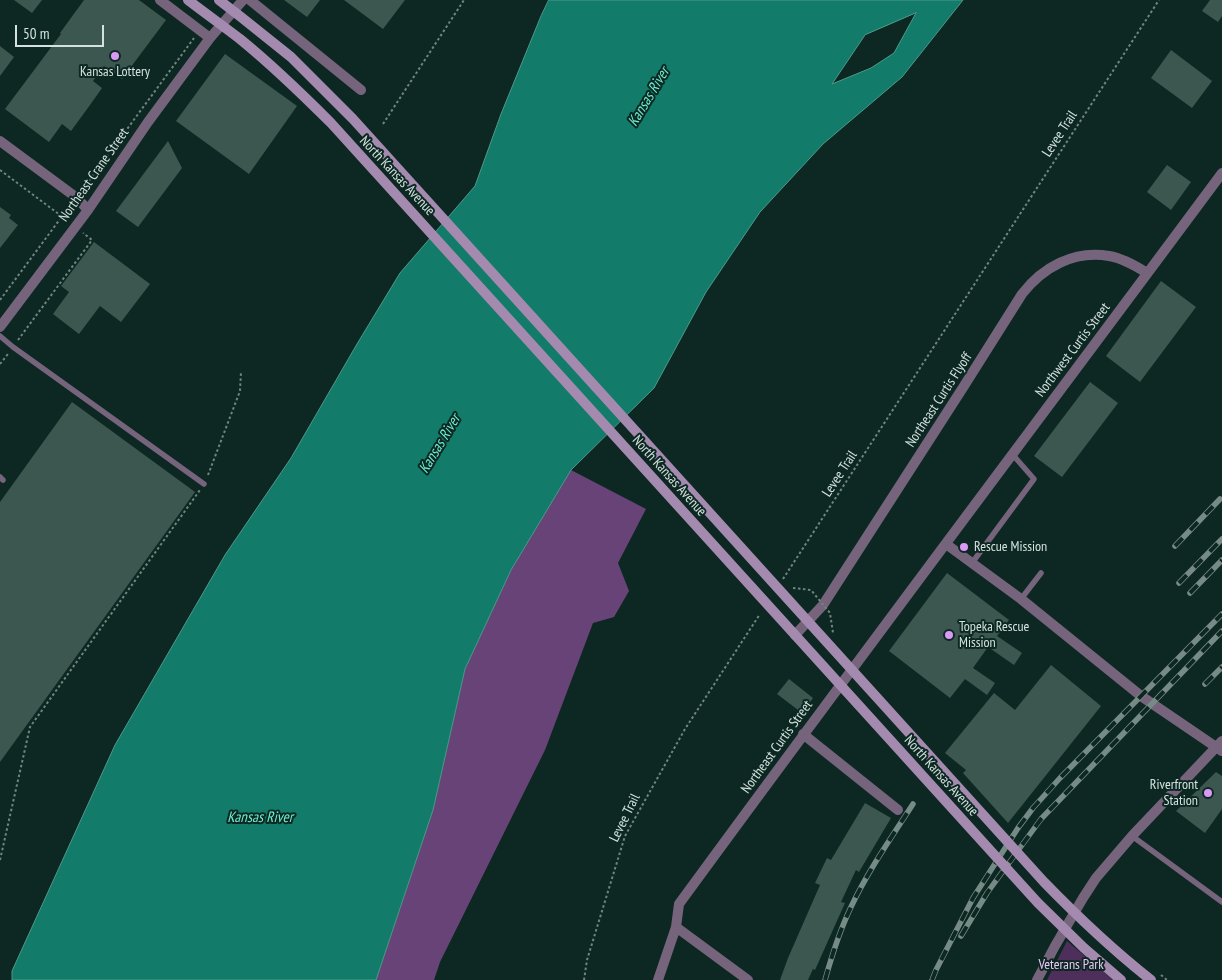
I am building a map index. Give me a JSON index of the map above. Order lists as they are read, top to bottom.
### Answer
{
  "streets": {
    "main road": ["North Kansas Avenue"],
    "street": [
      "Northeast Crane Street",
      "Northwest Curtis Street",
      "Northeast Curtis Flyoff",
      "Northeast Curtis Street"
    ],
    "path": ["Levee Trail"]
  },
  "crossings": [
    ["North Kansas Avenue", "Northeast Curtis Flyoff"],
    ["Northwest Curtis Street", "Northeast Curtis Flyoff"],
    ["Northwest Curtis Street", "Northeast Curtis Street"]
  ],
  "water": ["Kansas River"],
  "parks": ["Veterans Park"],
  "places": [
    "Kansas Lottery",
    "Rescue Mission",
    "Topeka Rescue Mission",
    "Riverfront Station"
  ],
  "scale_bar": "50 m"
}
